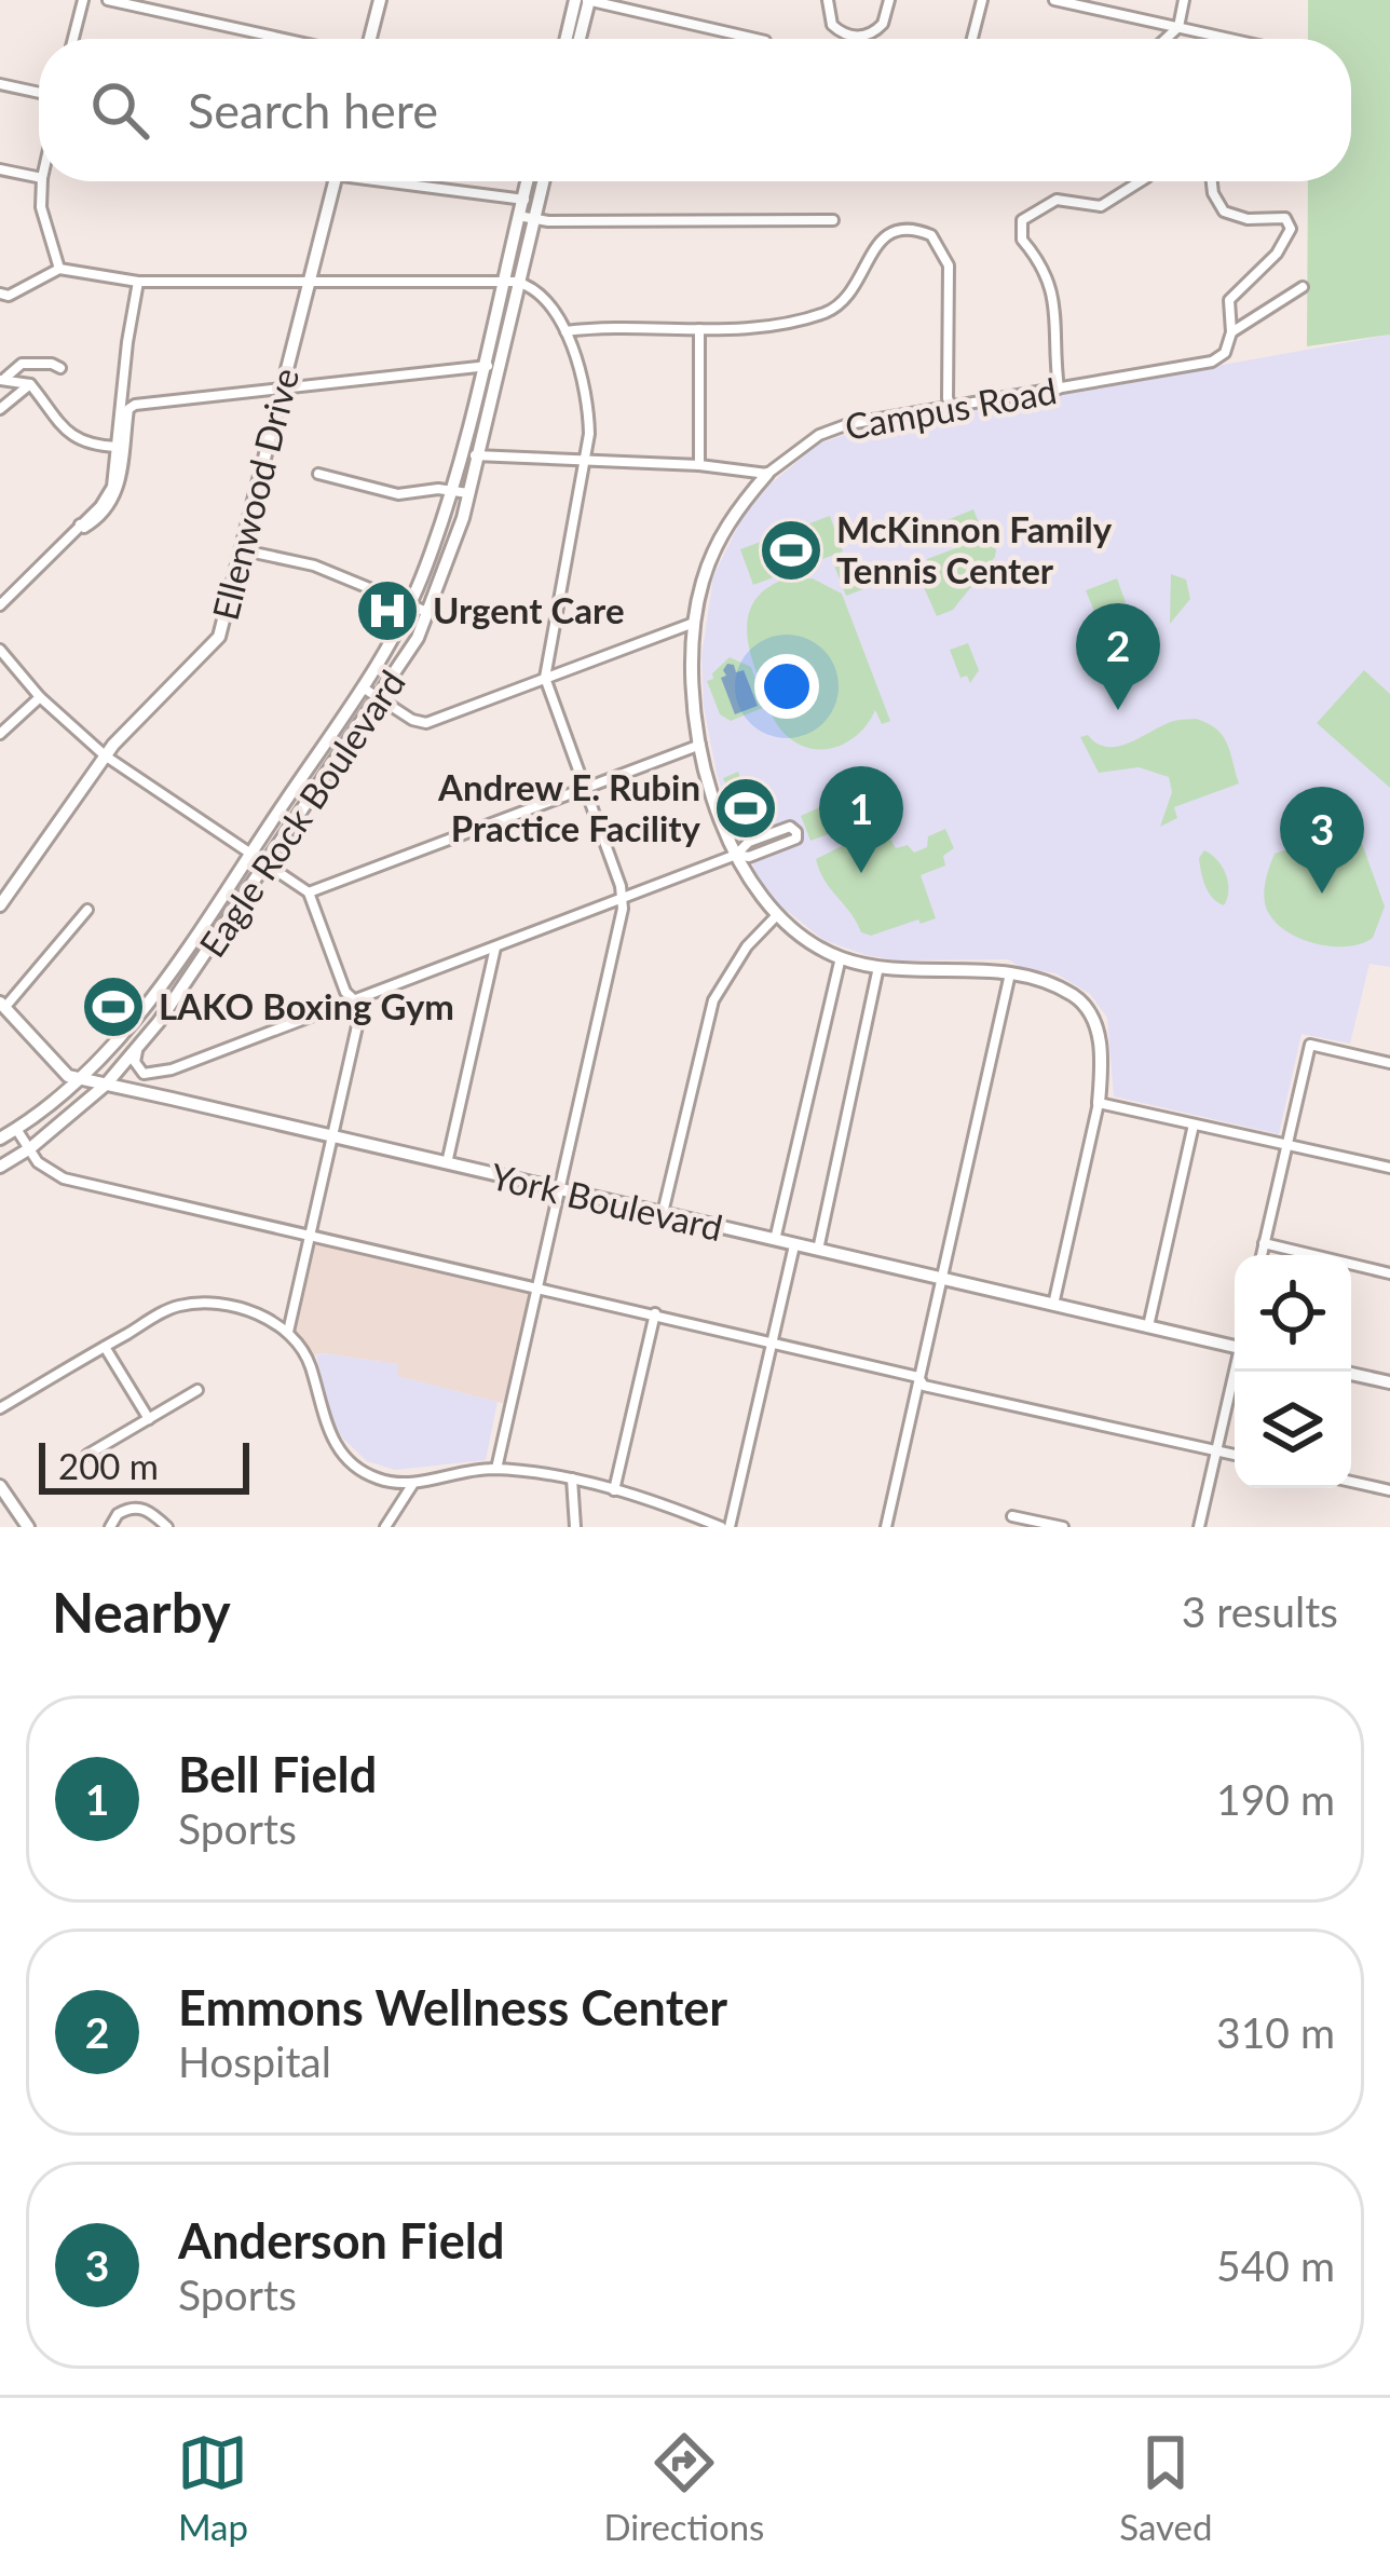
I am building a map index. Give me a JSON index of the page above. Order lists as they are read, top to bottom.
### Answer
{
  "streets": {
    "main road": [
      "Campus Road",
      "Ellenwood Drive",
      "Eagle Rock Boulevard",
      "York Boulevard"
    ]
  },
  "crossings": [
    ["Campus Road", "York Boulevard"],
    ["Eagle Rock Boulevard", "York Boulevard"]
  ],
  "places": {
    "sports": ["McKinnon Family Tennis Center", "Andrew E. Rubin Practice Facility", "LAKO Boxing Gym"],
    "hospital": ["Urgent Care"]
  },
  "scale_bar": "200 m",
  "page": {
    "search": "Search here",
    "pins": ["2", "1", "3"],
    "scale": "200 m",
    "heading": ["Nearby", "3 results"],
    "list": [
      {
        "mark": "1",
        "name": "Bell Field",
        "note": "Sports",
        "value": "190 m"
      },
      {
        "mark": "2",
        "name": "Emmons Wellness Center",
        "note": "Hospital",
        "value": "310 m"
      },
      {
        "mark": "3",
        "name": "Anderson Field",
        "note": "Sports",
        "value": "540 m"
      }
    ],
    "nav": ["Map", "Directions", "Saved"]
  }
}
